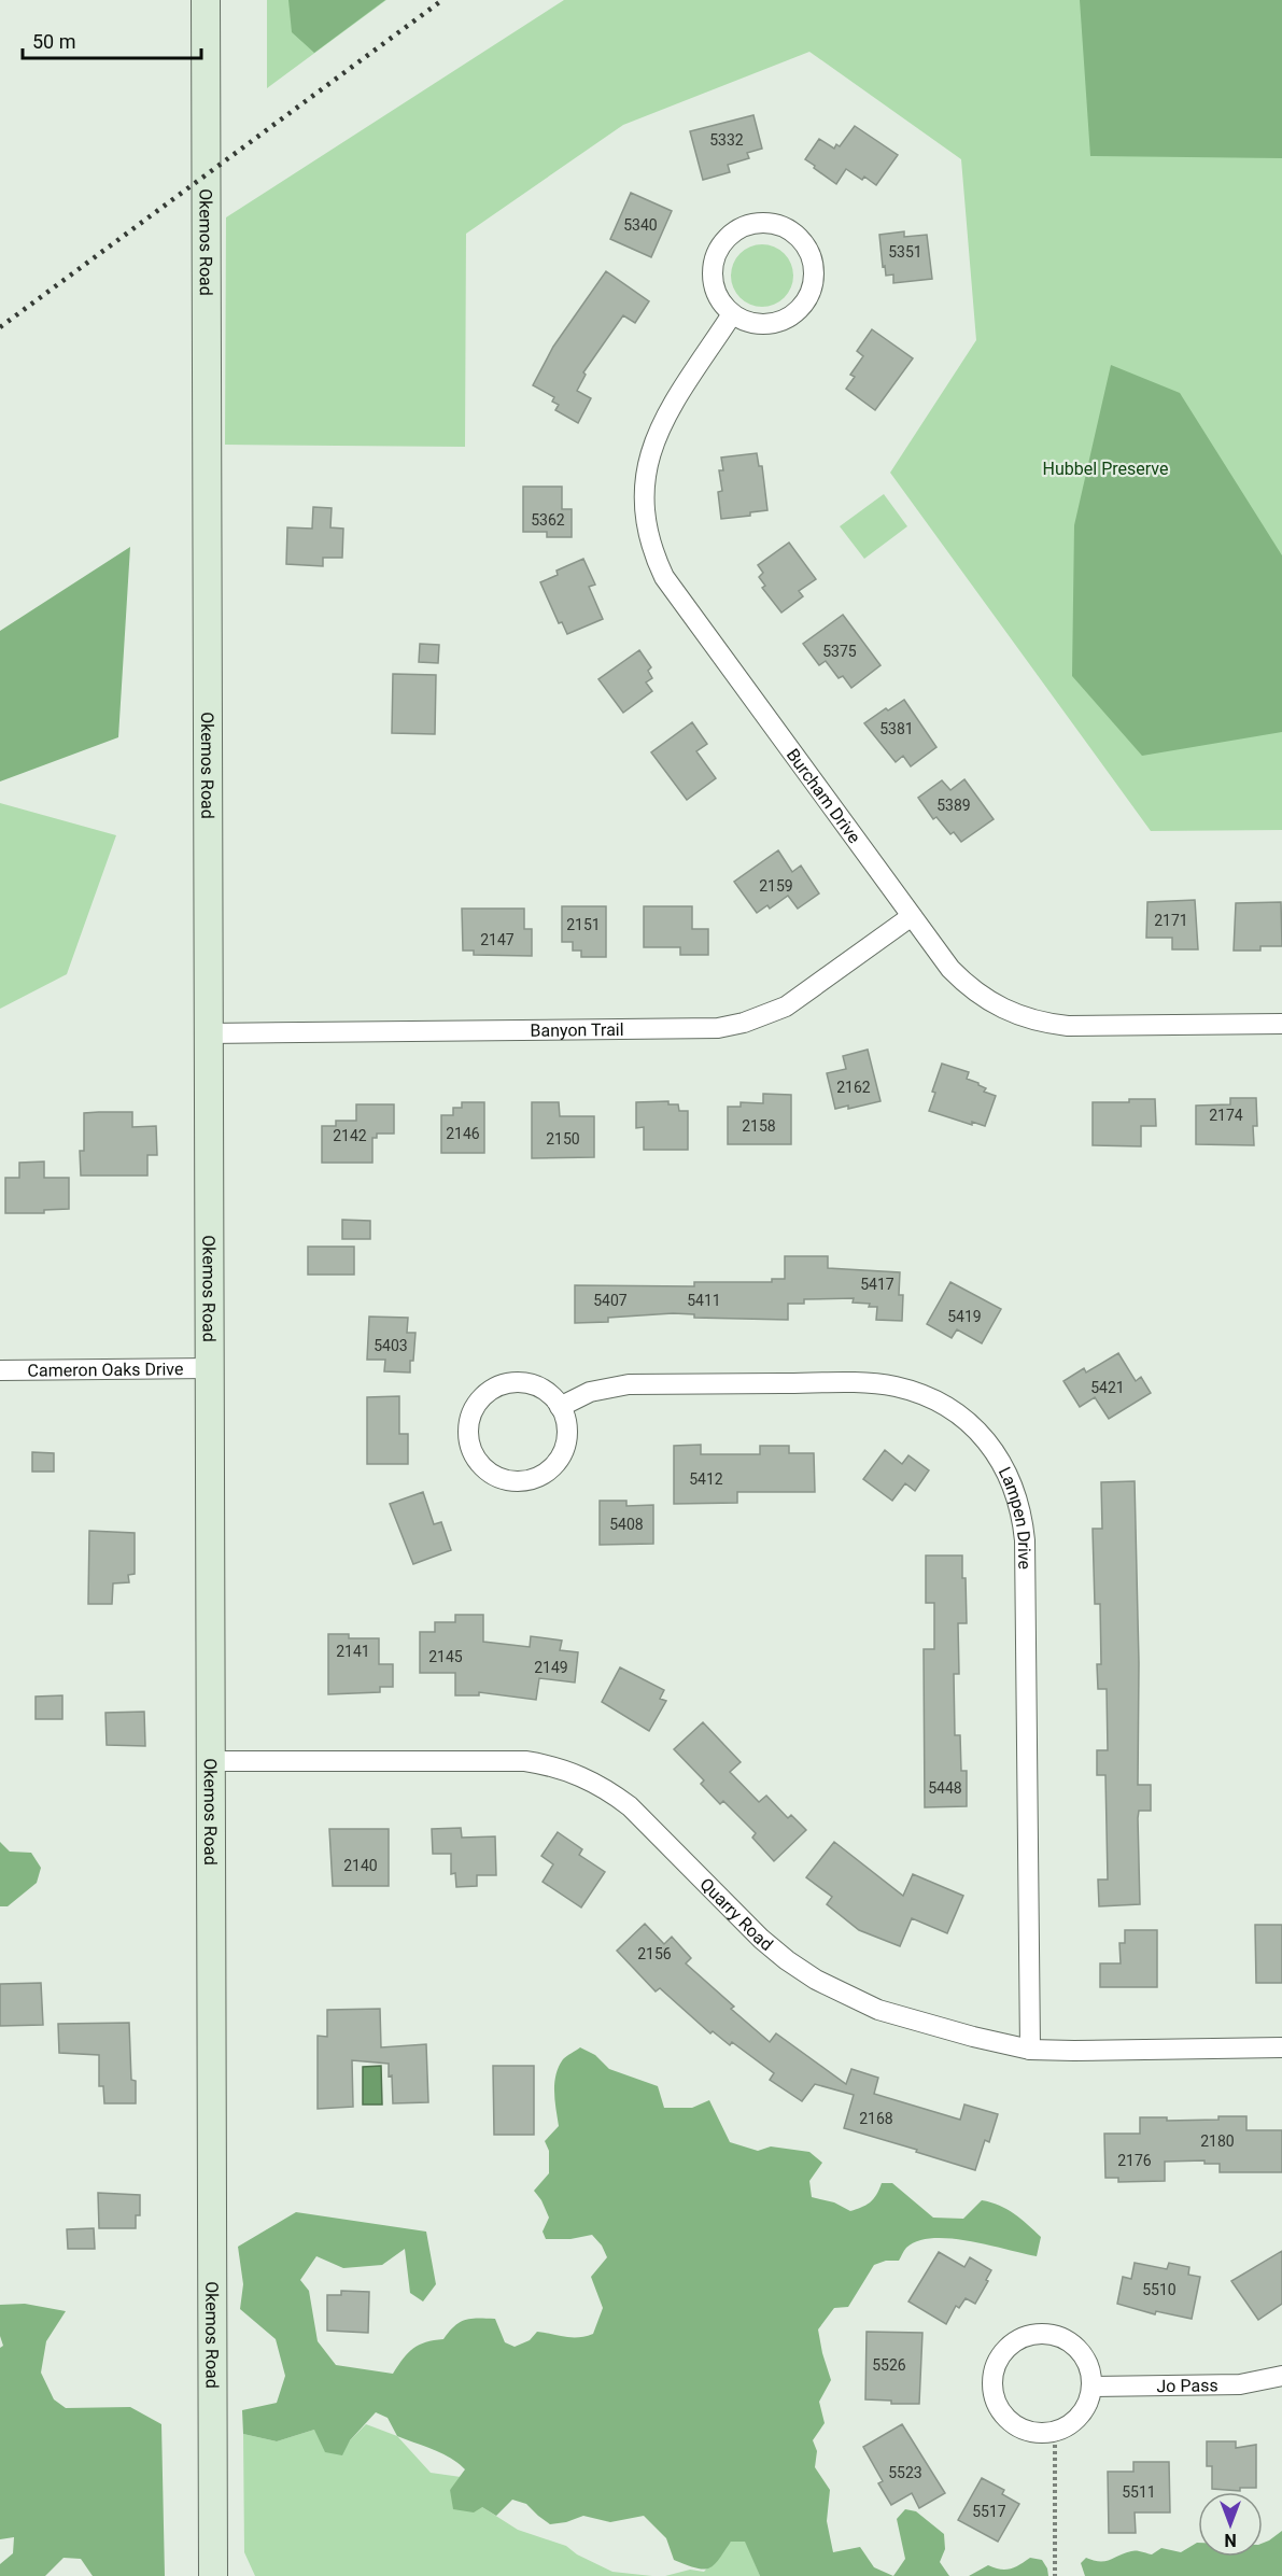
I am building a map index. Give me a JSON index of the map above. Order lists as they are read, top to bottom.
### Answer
{
  "streets": {
    "street": [
      "Okemos Road",
      "Burcham Drive",
      "Banyon Trail",
      "Cameron Oaks Drive",
      "Lampen Drive",
      "Quarry Road",
      "Jo Pass"
    ]
  },
  "crossings": [
    ["Okemos Road", "Banyon Trail"],
    ["Okemos Road", "Cameron Oaks Drive"],
    ["Okemos Road", "Quarry Road"],
    ["Burcham Drive", "Banyon Trail"],
    ["Lampen Drive", "Quarry Road"]
  ],
  "parks": ["Hubbel Preserve"],
  "house_numbers": [
    "5332",
    "5340",
    "5351",
    "5362",
    "5375",
    "5381",
    "5389",
    "2159",
    "2171",
    "2151",
    "2147",
    "2162",
    "2174",
    "2158",
    "2146",
    "2142",
    "2150",
    "5417",
    "5407",
    "5411",
    "5419",
    "5403",
    "5421",
    "5412",
    "5408",
    "2141",
    "2145",
    "2149",
    "5448",
    "2140",
    "2156",
    "2168",
    "2180",
    "2176",
    "5510",
    "5526",
    "5523",
    "5511",
    "5517"
  ],
  "scale_bar": "50 m",
  "north": "bottom"
}
